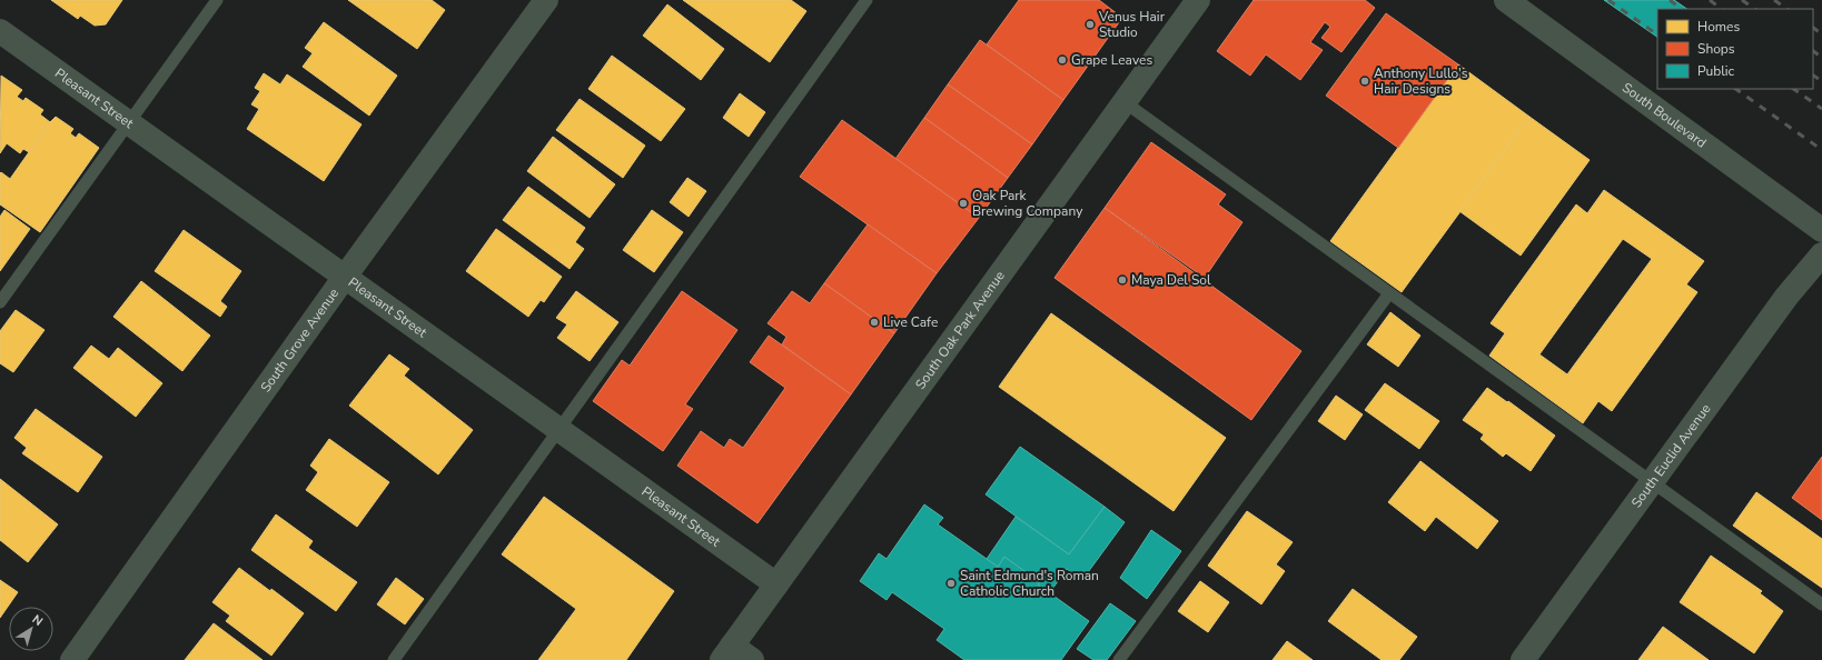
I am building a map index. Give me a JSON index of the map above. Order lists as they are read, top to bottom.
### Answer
{
  "streets": {
    "street": [
      "Pleasant Street",
      "South Boulevard",
      "South Oak Park Avenue",
      "South Grove Avenue",
      "South Euclid Avenue"
    ]
  },
  "crossings": [
    ["Pleasant Street", "South Oak Park Avenue"],
    ["Pleasant Street", "South Grove Avenue"]
  ],
  "places": [
    "Venus Hair Studio",
    "Grape Leaves",
    "Anthony Lullo's Hair Designs",
    "Oak Park Brewing Company",
    "Maya Del Sol",
    "Live Cafe",
    "Saint Edmund's Roman Catholic Church"
  ],
  "legend": ["Homes", "Shops", "Public"],
  "north": "top right"
}
